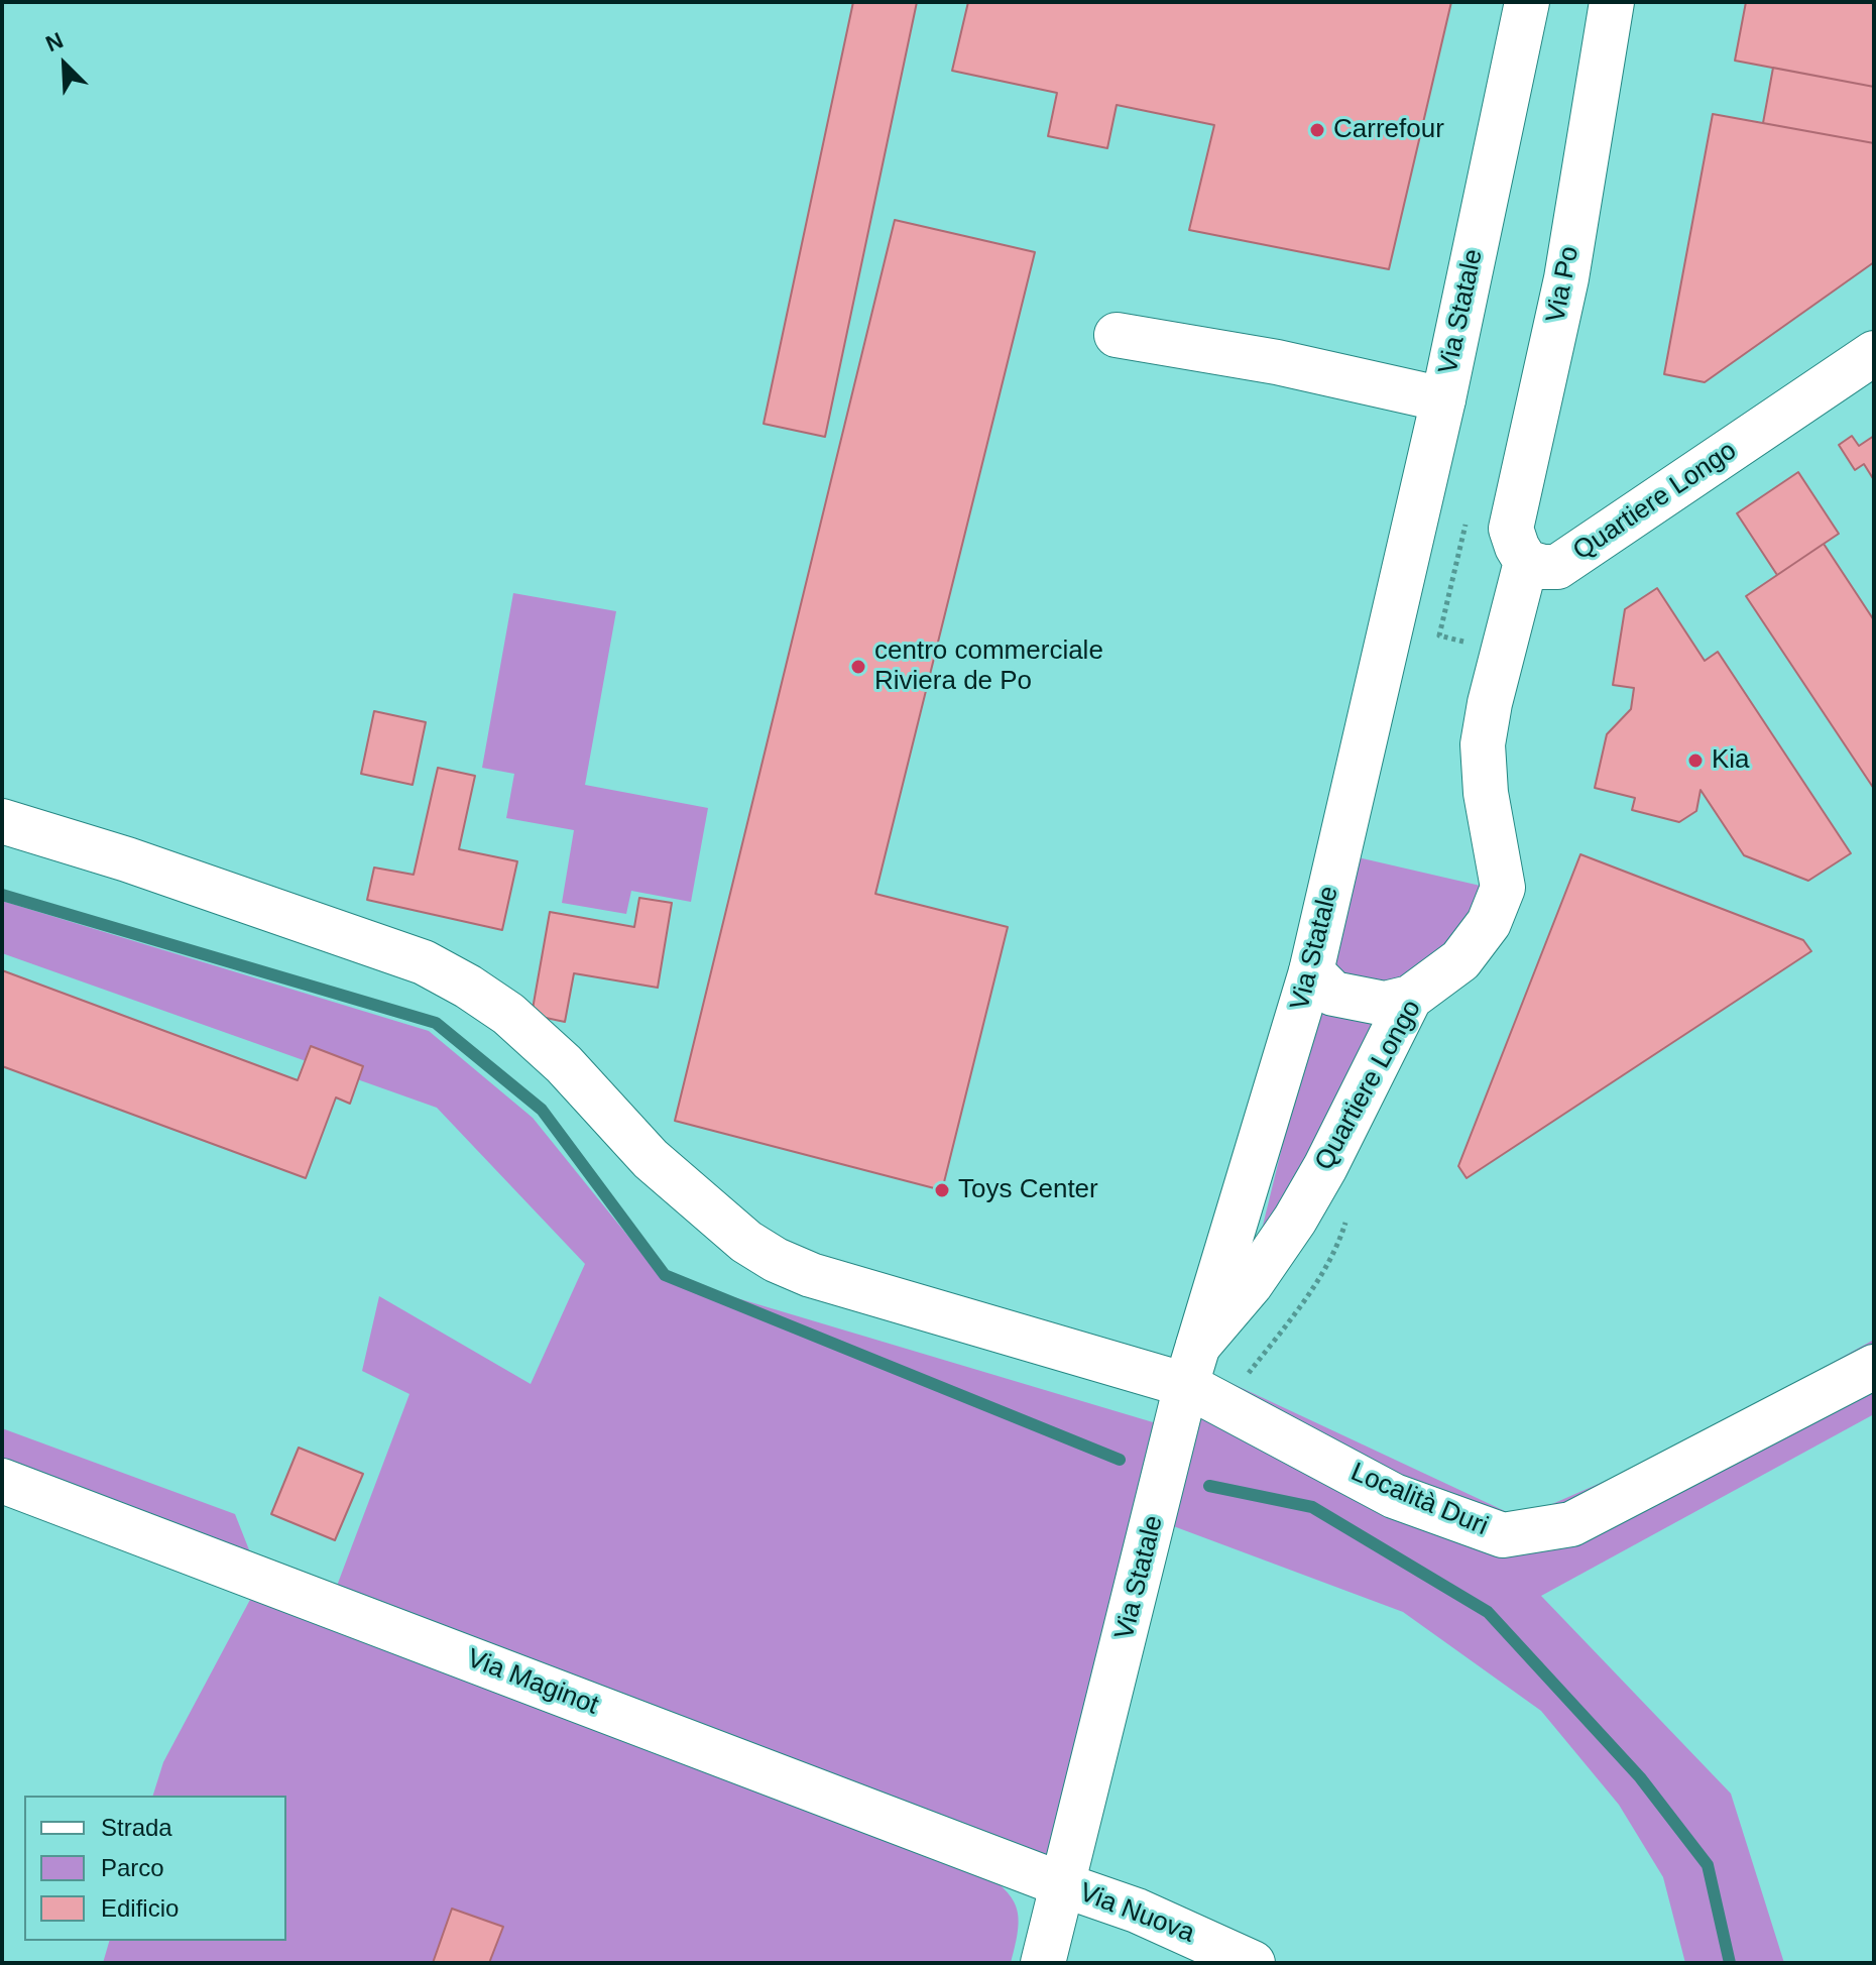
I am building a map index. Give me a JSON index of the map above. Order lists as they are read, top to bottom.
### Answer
{
  "streets": {
    "street": [
      "Via Po",
      "Via Statale",
      "Quartiere Longo",
      "Località Duri",
      "Via Maginot",
      "Via Nuova"
    ]
  },
  "crossings": [
    ["Via Po", "Quartiere Longo"],
    ["Via Statale", "Quartiere Longo"],
    ["Via Statale", "Località Duri"],
    ["Via Statale", "Via Maginot"],
    ["Via Statale", "Via Nuova"],
    ["Quartiere Longo", "Località Duri"],
    ["Via Maginot", "Via Nuova"]
  ],
  "places": [
    "Carrefour",
    "centro commerciale Riviera de Po",
    "Kia",
    "Toys Center"
  ],
  "legend": ["Strada", "Parco", "Edificio"],
  "north": "top left"
}
